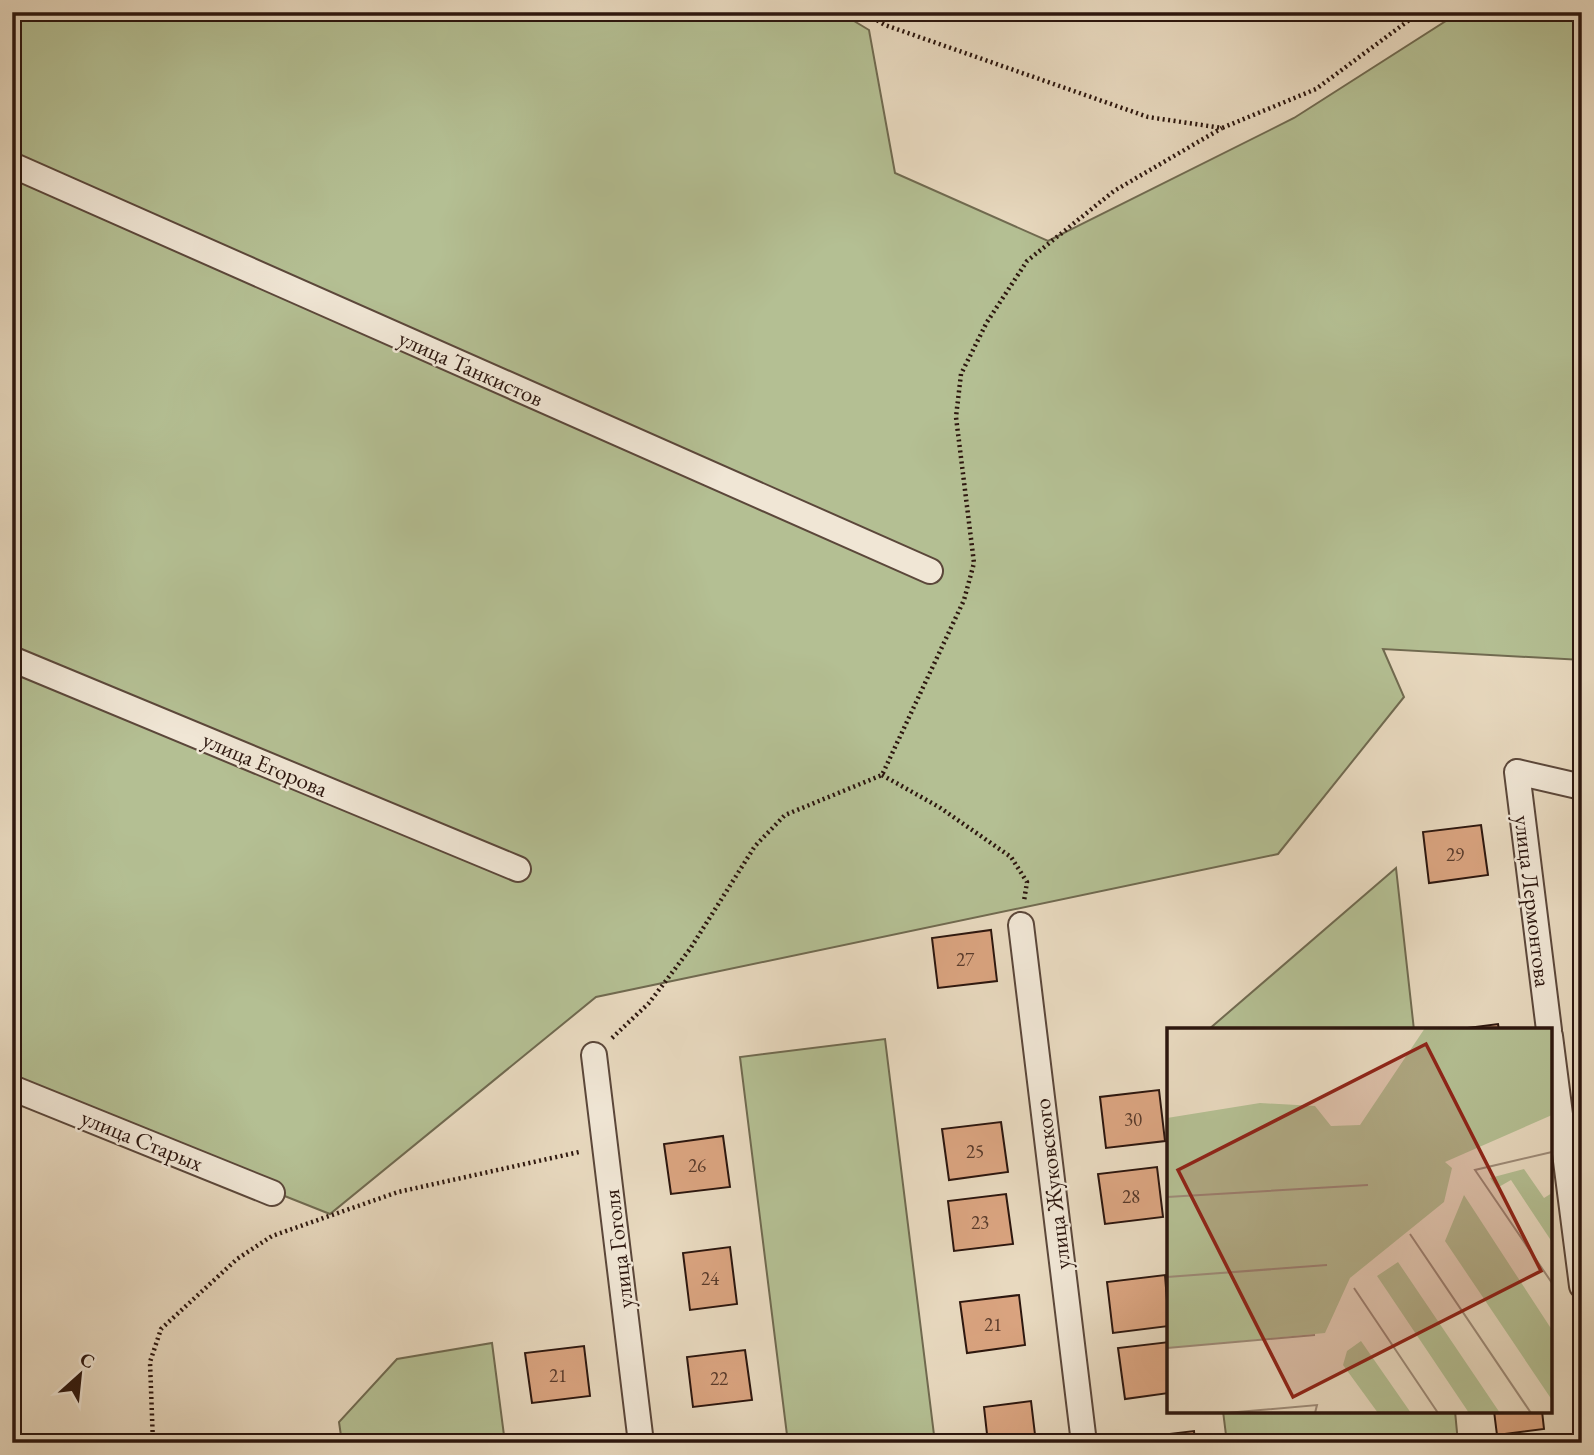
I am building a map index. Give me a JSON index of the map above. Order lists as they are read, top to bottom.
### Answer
{
  "streets": {
    "street": [
      "улица Танкистов",
      "улица Егорова",
      "улица Лермонтова",
      "улица Старых",
      "улица Жуковского",
      "улица Гоголя"
    ]
  },
  "house_numbers": [
    "29",
    "27",
    "30",
    "25",
    "26",
    "28",
    "23",
    "24",
    "21",
    "21",
    "22"
  ],
  "north": "top right"
}
